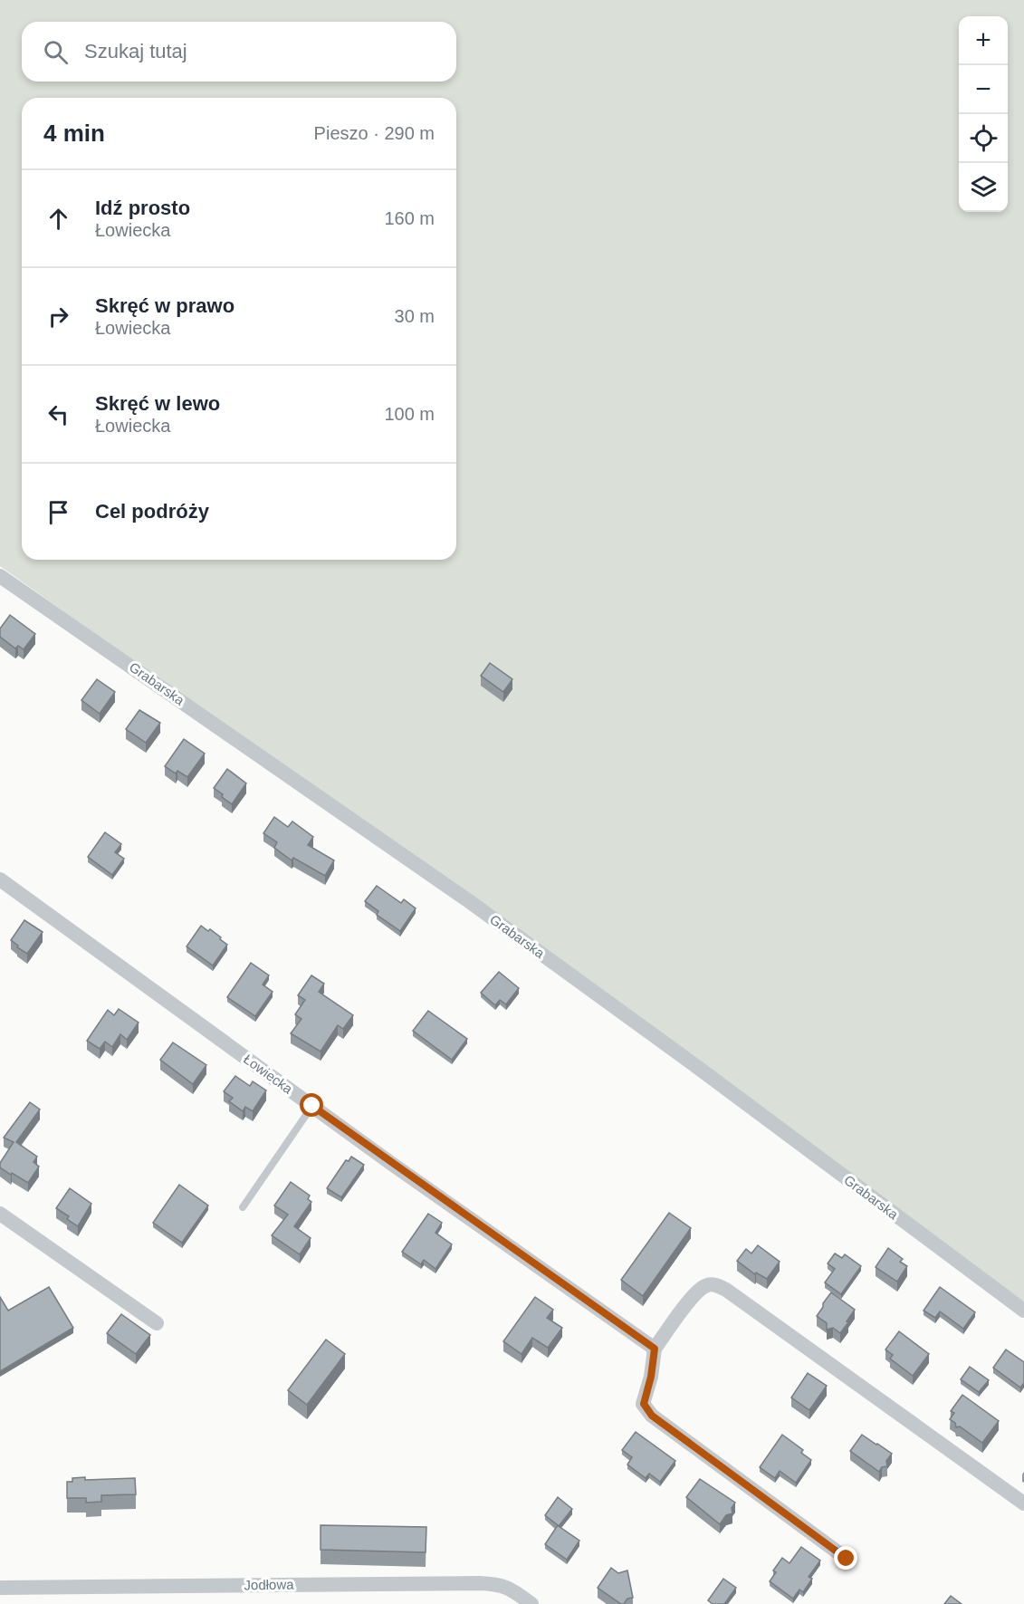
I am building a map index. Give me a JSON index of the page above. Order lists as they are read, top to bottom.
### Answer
{
  "streets": {
    "street": ["Grabarska", "Łowiecka", "Jodłowa"]
  },
  "page": {
    "map_buttons": ["+", "−"],
    "search": "Szukaj tutaj",
    "heading": ["4 min", "Pieszo · 290 m"],
    "list": [
      ["Idź prosto", "Łowiecka", "160 m"],
      ["Skręć w prawo", "Łowiecka", "30 m"],
      ["Skręć w lewo", "Łowiecka", "100 m"],
      "Cel podróży"
    ]
  }
}
